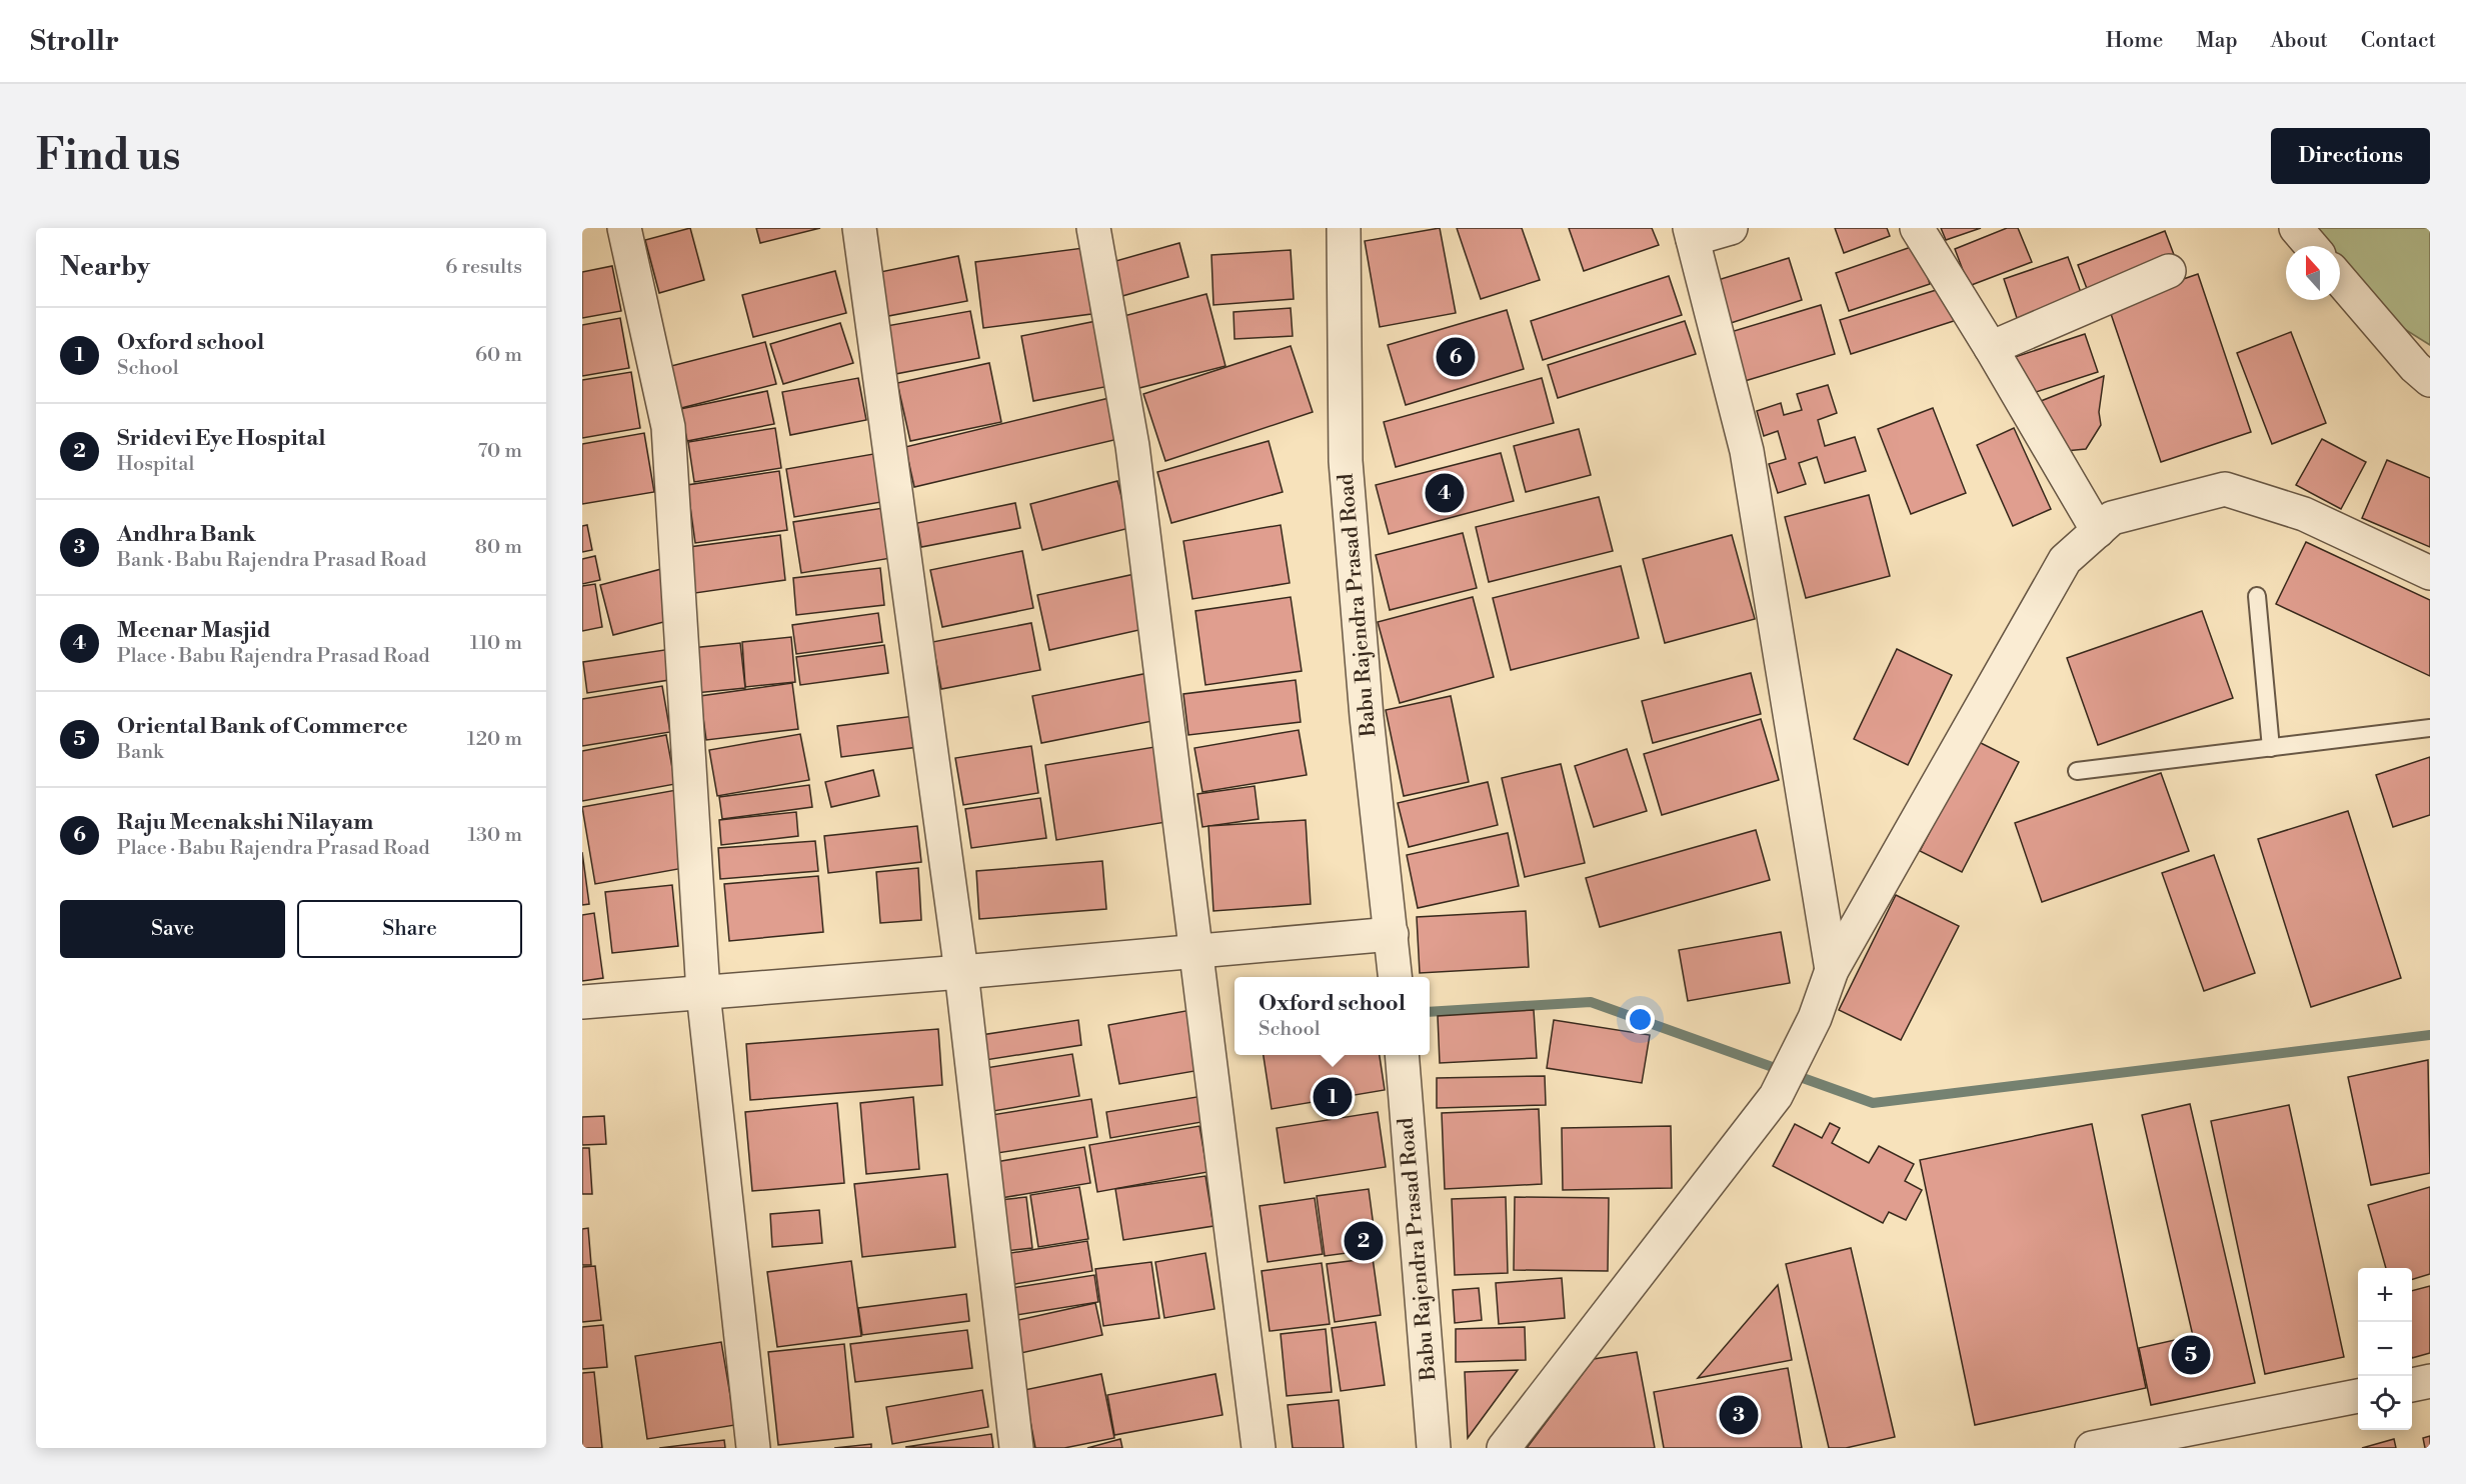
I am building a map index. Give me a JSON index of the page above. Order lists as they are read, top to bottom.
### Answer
{
  "streets": {
    "street": ["Babu Rajendra Prasad Road"]
  },
  "north": "top",
  "page": {
    "header": "Strollr",
    "nav": [
      "Home",
      "Map",
      "About",
      "Contact"
    ],
    "buttons": [
      "Directions",
      ["Save", "Share"]
    ],
    "title": "Find us",
    "heading": ["Nearby", "6 results"],
    "list": [
      {
        "mark": "1",
        "name": "Oxford school",
        "note": "School",
        "value": "60 m"
      },
      {
        "mark": "2",
        "name": "Sridevi Eye Hospital",
        "note": "Hospital",
        "value": "70 m"
      },
      {
        "mark": "3",
        "name": "Andhra Bank",
        "note": "Bank · Babu Rajendra Prasad Road",
        "value": "80 m"
      },
      {
        "mark": "4",
        "name": "Meenar Masjid",
        "note": "Place · Babu Rajendra Prasad Road",
        "value": "110 m"
      },
      {
        "mark": "5",
        "name": "Oriental Bank of Commerce",
        "note": "Bank",
        "value": "120 m"
      },
      {
        "mark": "6",
        "name": "Raju Meenakshi Nilayam",
        "note": "Place · Babu Rajendra Prasad Road",
        "value": "130 m"
      }
    ],
    "pins": [
      "6",
      "4",
      "1",
      "2",
      "5",
      "3"
    ],
    "popup": ["Oxford school", "School"],
    "map_buttons": ["+", "−"]
  }
}
